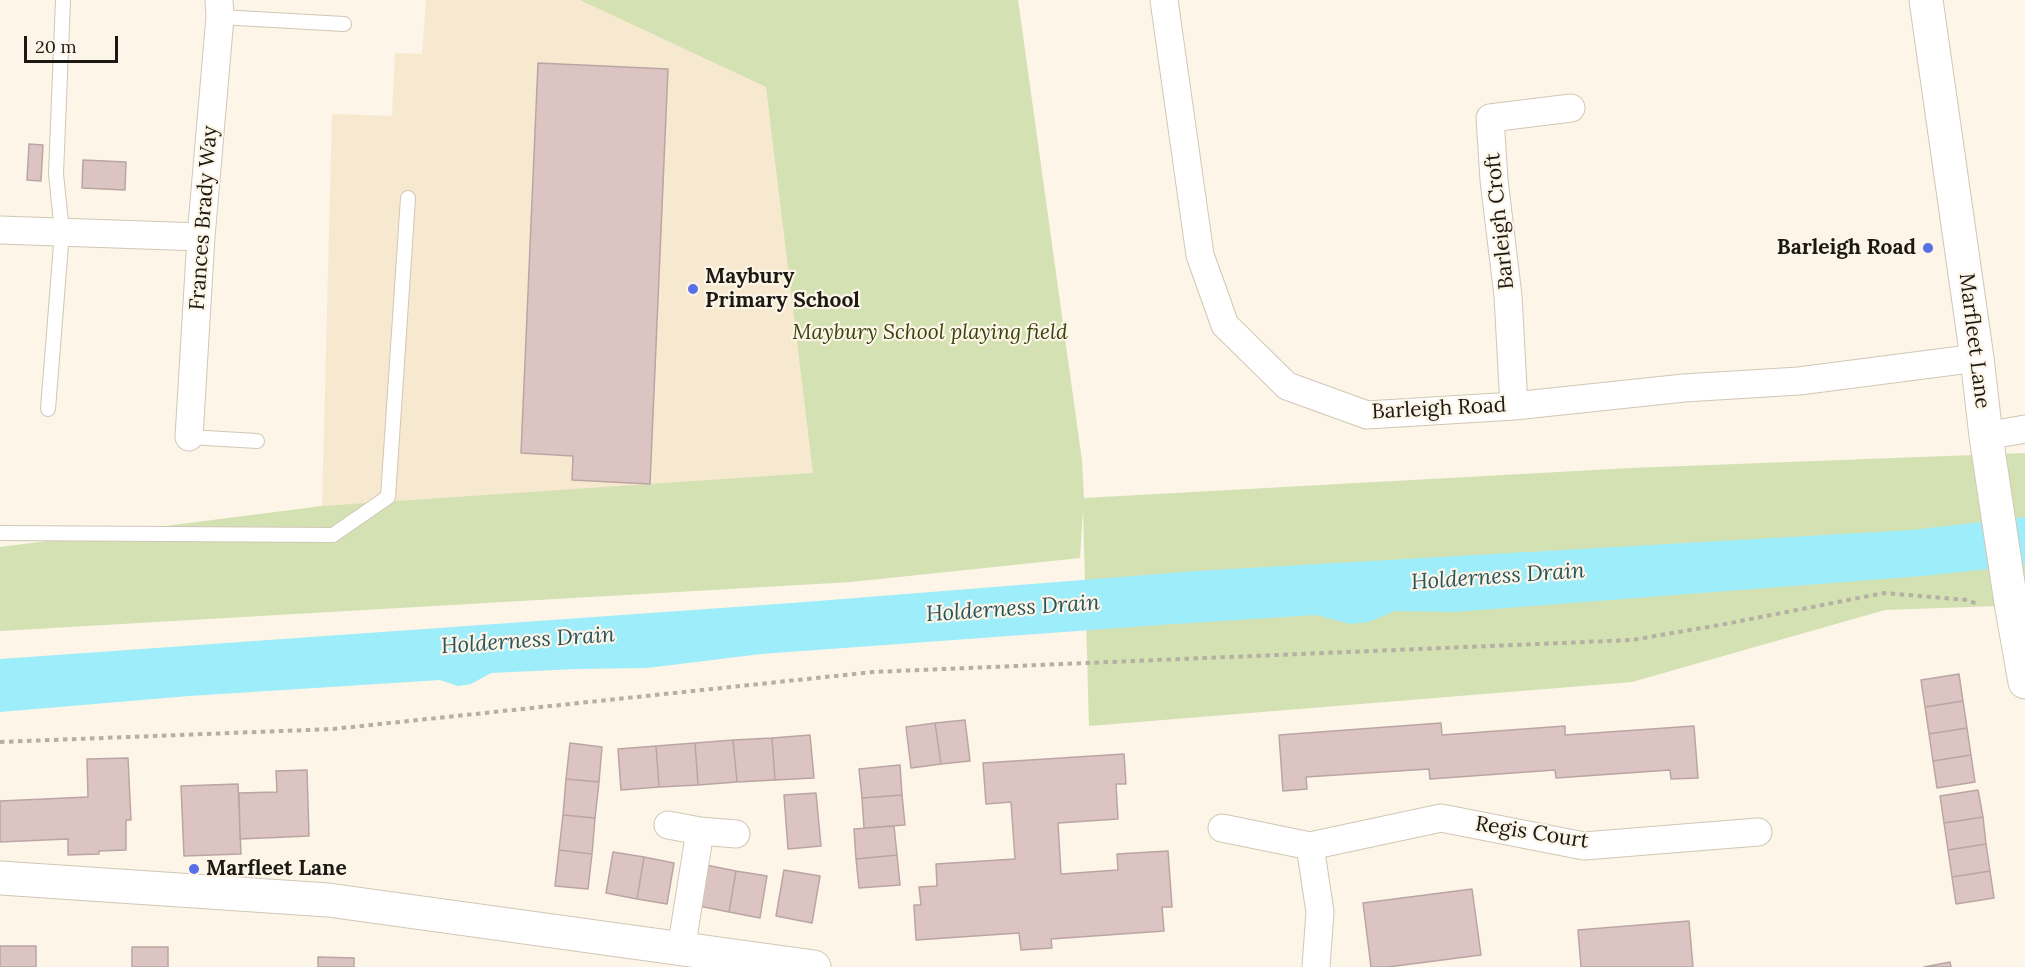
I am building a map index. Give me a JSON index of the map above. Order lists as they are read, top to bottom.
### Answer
{
  "streets": {
    "street": [
      "Frances Brady Way",
      "Barleigh Croft",
      "Marfleet Lane",
      "Barleigh Road",
      "Regis Court"
    ]
  },
  "crossings": [
    ["Barleigh Croft", "Barleigh Road"],
    ["Marfleet Lane", "Barleigh Road"]
  ],
  "water": ["Holderness Drain"],
  "parks": ["Maybury School playing field"],
  "places": ["Barleigh Road", "Maybury Primary School", "Marfleet Lane"],
  "scale_bar": "20 m"
}
